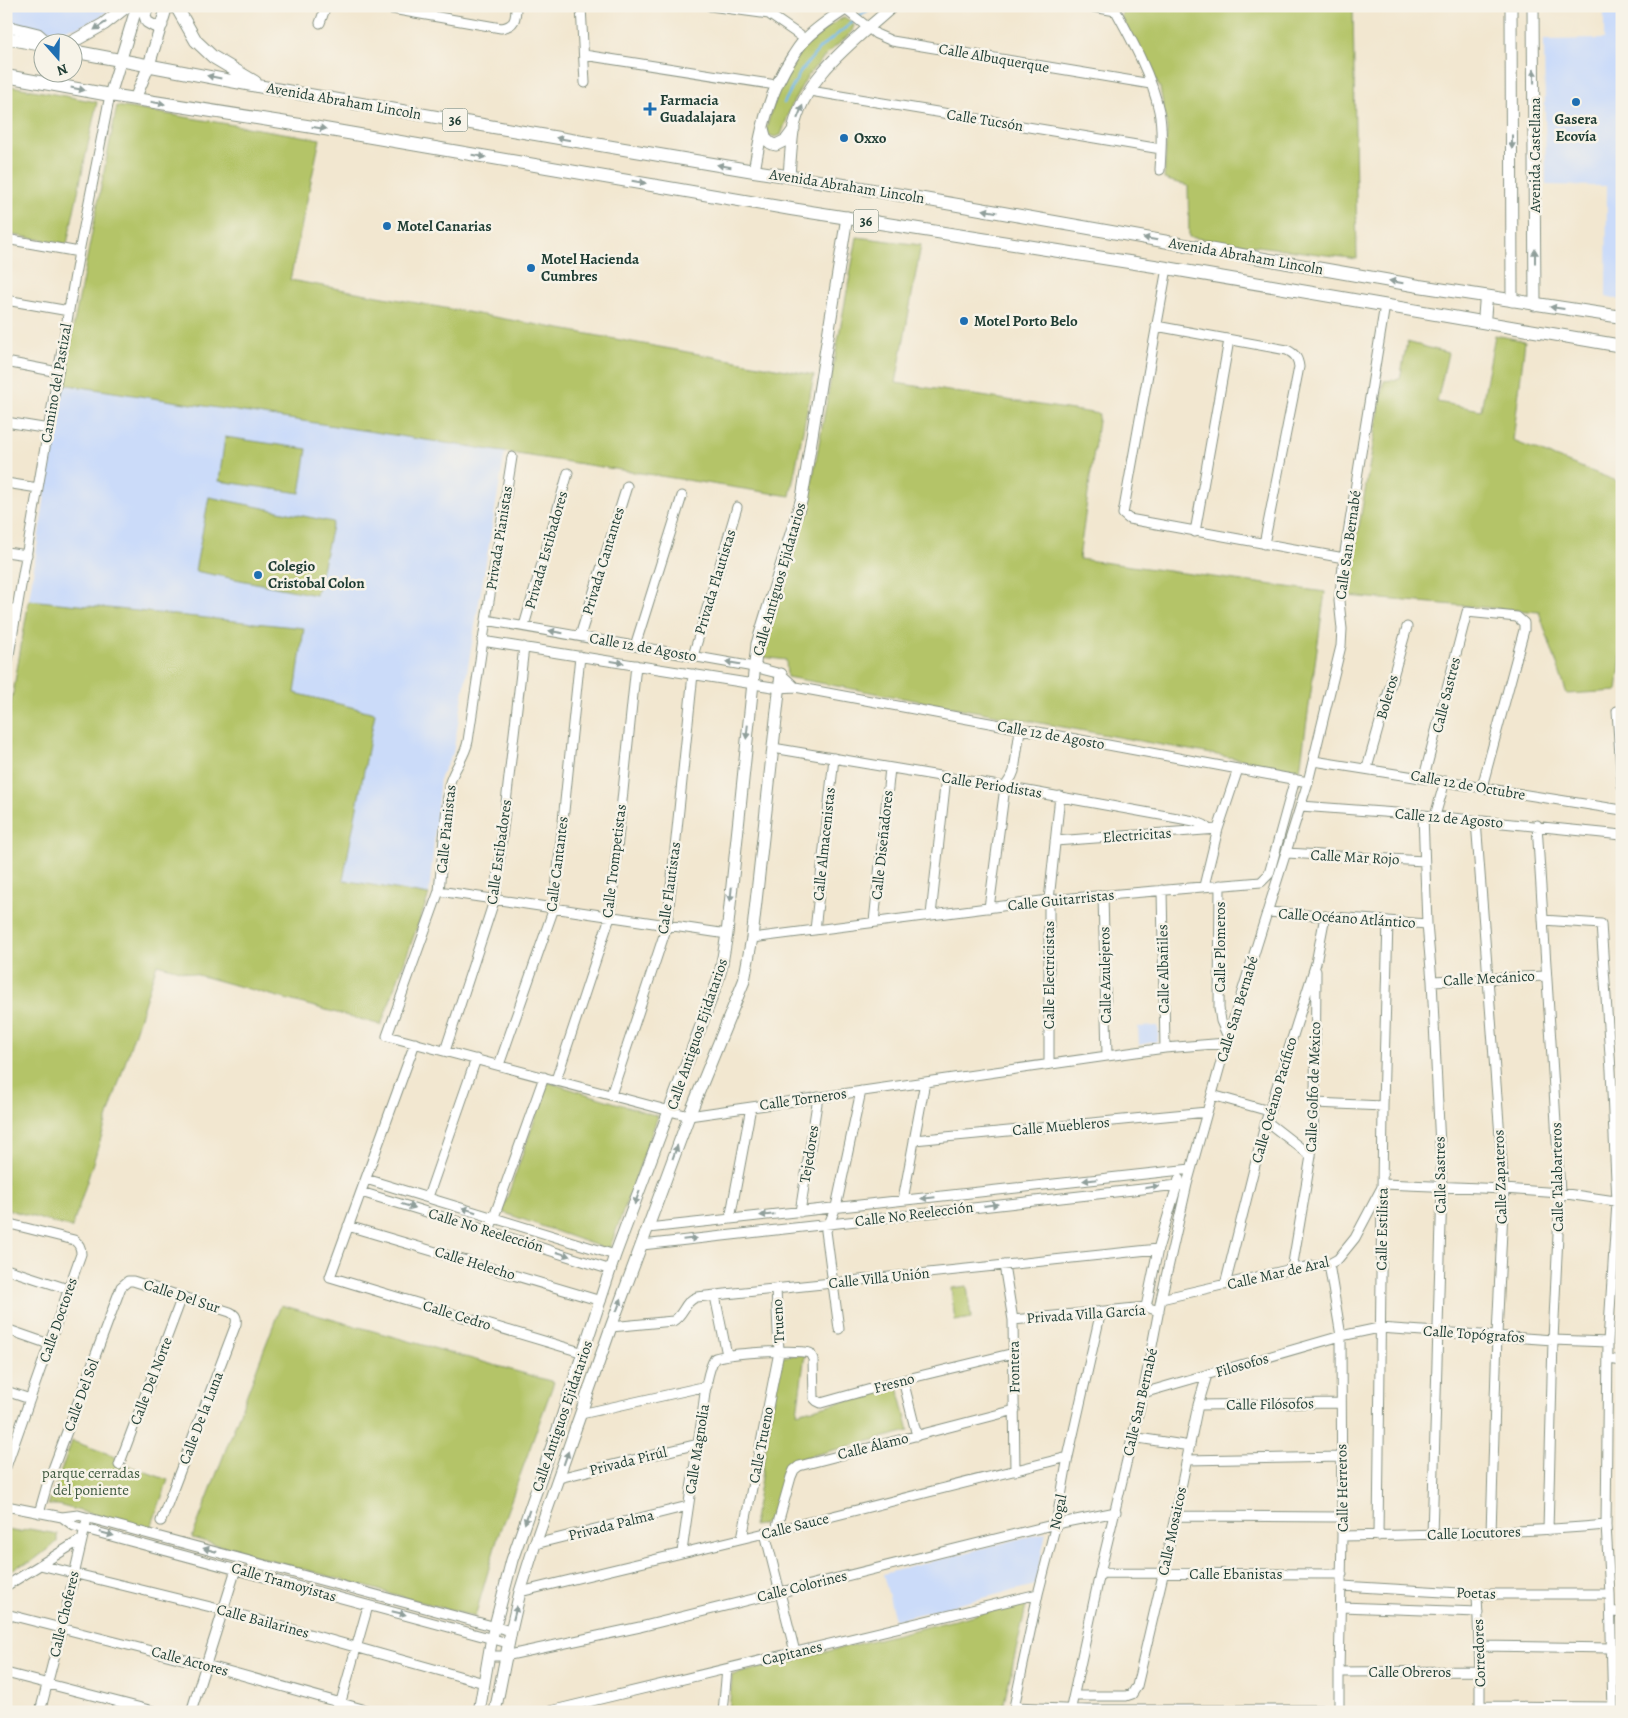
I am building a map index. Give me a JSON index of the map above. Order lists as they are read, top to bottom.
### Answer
{
  "streets": {
    "main road": ["Avenida Abraham Lincoln", "36"],
    "street": [
      "Calle Albuquerque",
      "Calle Tucsón",
      "Avenida Castellana",
      "Camino del Pastizal",
      "Privada Pianistas",
      "Calle San Bernabé",
      "Privada Estibadores",
      "Privada Cantantes",
      "Calle Antiguos Ejidatarios",
      "Privada Flautistas",
      "Calle 12 de Agosto",
      "Calle Sastres",
      "Boleros",
      "Calle Periodistas",
      "Calle 12 de Octubre",
      "Calle Pianistas",
      "Electricitas",
      "Calle Almacenistas",
      "Calle Diseñadores",
      "Calle Estibadores",
      "Calle Mar Rojo",
      "Calle Trompetistas",
      "Calle Cantantes",
      "Calle Flautistas",
      "Calle Guitarristas",
      "Calle Océano Atlántico",
      "Calle Plomeros",
      "Calle Albañiles",
      "Calle Electricistas",
      "Calle Azulejeros",
      "Calle Mecánico",
      "Calle Golfo de México",
      "Calle Torneros",
      "Calle Océano Pacífico",
      "Calle Muebleros",
      "Tejedores",
      "Calle Zapateros",
      "Calle Talabarteros",
      "Calle No Reelección",
      "Calle Estilista",
      "Calle Helecho",
      "Calle Mar de Aral",
      "Calle Villa Unión",
      "Calle Del Sur",
      "Privada Villa García",
      "Calle Cedro",
      "Calle Doctores",
      "Trueno",
      "Calle Topógrafos",
      "Filosofos",
      "Frontera",
      "Calle Del Norte",
      "Fresno",
      "Calle Del Sol",
      "Calle Filósofos",
      "Calle De la Luna",
      "Calle Trueno",
      "Calle Álamo",
      "Calle Magnolia",
      "Privada Pirúl",
      "Calle Herreros",
      "Nogal",
      "Privada Palma",
      "Calle Sauce",
      "Calle Mosaicos",
      "Calle Locutores",
      "Calle Ebanistas",
      "Calle Tramoyistas",
      "Calle Colorines",
      "Poetas",
      "Calle Choferes",
      "Calle Bailarines",
      "Capitanes",
      "Corredores",
      "Calle Actores",
      "Calle Obreros"
    ]
  },
  "crossings": [
    ["Avenida Abraham Lincoln", "Avenida Castellana"],
    ["36", "Camino del Pastizal"],
    ["36", "Calle San Bernabé"],
    ["36", "Calle Antiguos Ejidatarios"],
    ["Privada Pianistas", "Calle 12 de Agosto"],
    ["Privada Pianistas", "Calle Pianistas"],
    ["Calle San Bernabé", "Calle 12 de Agosto"],
    ["Calle San Bernabé", "Calle 12 de Octubre"],
    ["Calle San Bernabé", "Calle Mar Rojo"],
    ["Calle San Bernabé", "Calle Océano Atlántico"],
    ["Calle San Bernabé", "Calle Plomeros"],
    ["Calle San Bernabé", "Calle Torneros"],
    ["Calle San Bernabé", "Calle Muebleros"],
    ["Calle San Bernabé", "Calle No Reelección"],
    ["Calle San Bernabé", "Calle Mar de Aral"],
    ["Calle San Bernabé", "Calle Villa Unión"],
    ["Calle San Bernabé", "Privada Villa García"],
    ["Calle San Bernabé", "Filosofos"],
    ["Calle San Bernabé", "Calle Mosaicos"],
    ["Calle San Bernabé", "Calle Ebanistas"],
    ["Calle San Bernabé", "Calle Colorines"],
    ["Privada Estibadores", "Calle 12 de Agosto"],
    ["Privada Cantantes", "Calle 12 de Agosto"],
    ["Calle Antiguos Ejidatarios", "Calle 12 de Agosto"],
    ["Calle Antiguos Ejidatarios", "Calle Periodistas"],
    ["Calle Antiguos Ejidatarios", "Calle Guitarristas"],
    ["Calle Antiguos Ejidatarios", "Calle Torneros"],
    ["Calle Antiguos Ejidatarios", "Calle No Reelección"],
    ["Calle Antiguos Ejidatarios", "Calle Helecho"],
    ["Calle Antiguos Ejidatarios", "Calle Villa Unión"],
    ["Calle Antiguos Ejidatarios", "Calle Cedro"],
    ["Calle Antiguos Ejidatarios", "Privada Pirúl"],
    ["Calle Antiguos Ejidatarios", "Privada Palma"],
    ["Calle Antiguos Ejidatarios", "Calle Sauce"],
    ["Calle Antiguos Ejidatarios", "Calle Tramoyistas"],
    ["Calle Antiguos Ejidatarios", "Calle Colorines"],
    ["Calle Antiguos Ejidatarios", "Calle Bailarines"],
    ["Privada Flautistas", "Calle 12 de Agosto"],
    ["Calle 12 de Agosto", "Calle Sastres"],
    ["Calle 12 de Agosto", "Calle Pianistas"],
    ["Calle 12 de Agosto", "Calle Estibadores"],
    ["Calle 12 de Agosto", "Calle Trompetistas"],
    ["Calle 12 de Agosto", "Calle Cantantes"],
    ["Calle 12 de Agosto", "Calle Flautistas"],
    ["Calle 12 de Agosto", "Calle Guitarristas"],
    ["Calle 12 de Agosto", "Calle Plomeros"],
    ["Calle 12 de Agosto", "Calle Zapateros"],
    ["Calle 12 de Agosto", "Calle Talabarteros"],
    ["Calle Sastres", "Calle 12 de Octubre"],
    ["Calle Sastres", "Calle Mar Rojo"],
    ["Calle Sastres", "Calle Océano Atlántico"],
    ["Calle Sastres", "Calle Mecánico"],
    ["Calle Sastres", "Calle Topógrafos"],
    ["Calle Sastres", "Calle Locutores"],
    ["Boleros", "Calle 12 de Octubre"],
    ["Calle Periodistas", "Electricitas"],
    ["Calle Periodistas", "Calle Almacenistas"],
    ["Calle Periodistas", "Calle Diseñadores"],
    ["Calle Periodistas", "Calle Electricistas"],
    ["Calle Pianistas", "Calle Torneros"],
    ["Electricitas", "Calle Plomeros"],
    ["Electricitas", "Calle Electricistas"],
    ["Calle Almacenistas", "Calle Guitarristas"],
    ["Calle Diseñadores", "Calle Guitarristas"],
    ["Calle Estibadores", "Calle Torneros"],
    ["Calle Trompetistas", "Calle Torneros"],
    ["Calle Cantantes", "Calle Torneros"],
    ["Calle Flautistas", "Calle Torneros"],
    ["Calle Guitarristas", "Calle Plomeros"],
    ["Calle Guitarristas", "Calle Albañiles"],
    ["Calle Guitarristas", "Calle Electricistas"],
    ["Calle Guitarristas", "Calle Azulejeros"],
    ["Calle Océano Atlántico", "Calle Océano Pacífico"],
    ["Calle Océano Atlántico", "Calle Estilista"],
    ["Calle Plomeros", "Calle Torneros"],
    ["Calle Albañiles", "Calle Torneros"],
    ["Calle Electricistas", "Calle Torneros"],
    ["Calle Azulejeros", "Calle Torneros"],
    ["Calle Mecánico", "Calle Zapateros"],
    ["Calle Mecánico", "Calle Talabarteros"],
    ["Calle Golfo de México", "Calle Océano Pacífico"],
    ["Calle Golfo de México", "Calle Mar de Aral"],
    ["Calle Torneros", "Tejedores"],
    ["Calle Océano Pacífico", "Calle Mar de Aral"],
    ["Tejedores", "Calle No Reelección"],
    ["Calle Zapateros", "Calle Topógrafos"],
    ["Calle Zapateros", "Calle Locutores"],
    ["Calle Talabarteros", "Calle Topógrafos"],
    ["Calle Talabarteros", "Calle Locutores"],
    ["Calle Estilista", "Calle Mar de Aral"],
    ["Calle Estilista", "Calle Topógrafos"],
    ["Calle Estilista", "Calle Locutores"],
    ["Calle Helecho", "Calle Cedro"],
    ["Calle Mar de Aral", "Calle Herreros"],
    ["Calle Villa Unión", "Trueno"],
    ["Calle Villa Unión", "Frontera"],
    ["Calle Del Sur", "Calle Del Norte"],
    ["Calle Del Sur", "Calle Del Sol"],
    ["Calle Del Sur", "Calle De la Luna"],
    ["Privada Villa García", "Frontera"],
    ["Privada Villa García", "Nogal"],
    ["Trueno", "Fresno"],
    ["Trueno", "Calle Trueno"],
    ["Calle Topógrafos", "Filosofos"],
    ["Calle Topógrafos", "Calle Herreros"],
    ["Filosofos", "Calle Herreros"],
    ["Filosofos", "Calle Mosaicos"],
    ["Frontera", "Fresno"],
    ["Frontera", "Calle Álamo"],
    ["Frontera", "Calle Sauce"],
    ["Fresno", "Calle Trueno"],
    ["Calle Del Sol", "Calle Tramoyistas"],
    ["Calle Filósofos", "Calle Herreros"],
    ["Calle Filósofos", "Calle Mosaicos"],
    ["Calle Trueno", "Calle Sauce"],
    ["Calle Álamo", "Calle Sauce"],
    ["Calle Magnolia", "Privada Pirúl"],
    ["Calle Magnolia", "Privada Palma"],
    ["Calle Magnolia", "Calle Sauce"],
    ["Calle Herreros", "Calle Locutores"],
    ["Calle Herreros", "Calle Ebanistas"],
    ["Calle Herreros", "Poetas"],
    ["Calle Herreros", "Calle Obreros"],
    ["Nogal", "Calle Sauce"],
    ["Nogal", "Calle Colorines"],
    ["Nogal", "Capitanes"],
    ["Calle Mosaicos", "Calle Ebanistas"],
    ["Calle Tramoyistas", "Calle Choferes"],
    ["Poetas", "Corredores"],
    ["Calle Choferes", "Calle Bailarines"],
    ["Calle Choferes", "Calle Actores"],
    ["Corredores", "Calle Obreros"]
  ],
  "parks": ["parque cerradas del poniente"],
  "places": {
    "other": [
      "Gasera Ecovía",
      "Oxxo",
      "Motel Canarias",
      "Motel Hacienda Cumbres",
      "Motel Porto Belo",
      "Colegio Cristobal Colon"
    ],
    "health": ["Farmacia Guadalajara"]
  },
  "north": "bottom"
}
